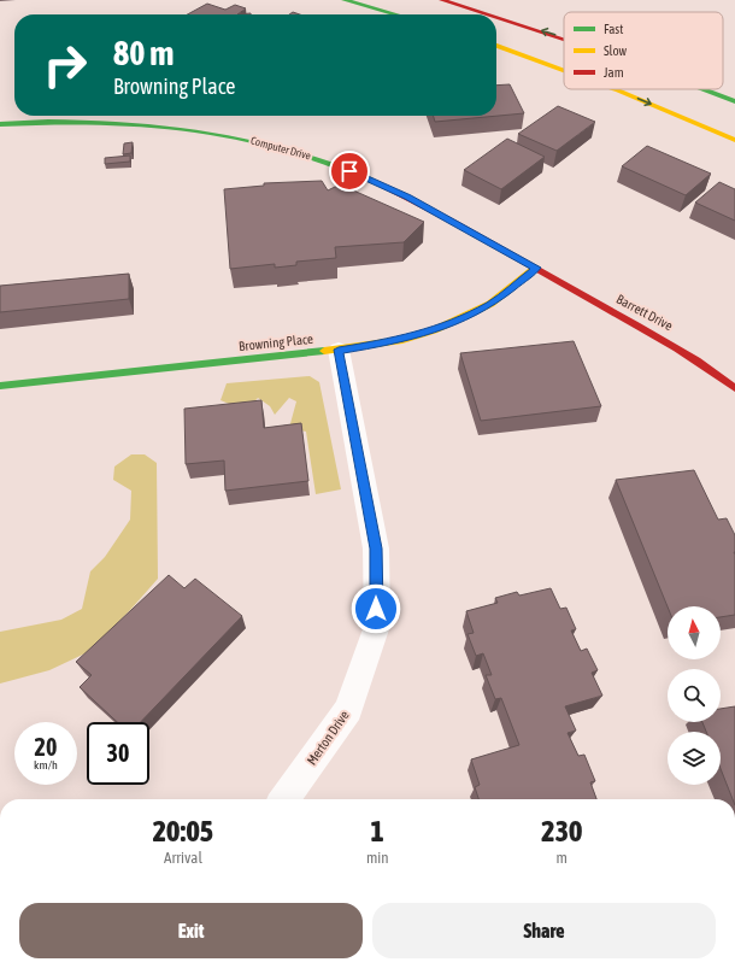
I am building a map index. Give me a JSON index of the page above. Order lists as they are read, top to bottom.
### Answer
{
  "streets": {
    "main road": ["Computer Drive", "Barrett Drive", "Browning Place"],
    "street": ["Merton Drive"]
  },
  "crossings": [
    ["Computer Drive", "Barrett Drive"],
    ["Computer Drive", "Browning Place"],
    ["Barrett Drive", "Browning Place"],
    ["Browning Place", "Merton Drive"]
  ],
  "legend": ["Fast", "Slow", "Jam"],
  "north": "top",
  "page": {
    "turn": ["80 m", "Browning Place"],
    "speed": "20 km/h",
    "limit": "30",
    "eta": [
      "20:05",
      "Arrival",
      "1",
      "min",
      "230",
      "m"
    ],
    "buttons": ["Exit", "Share"]
  }
}
